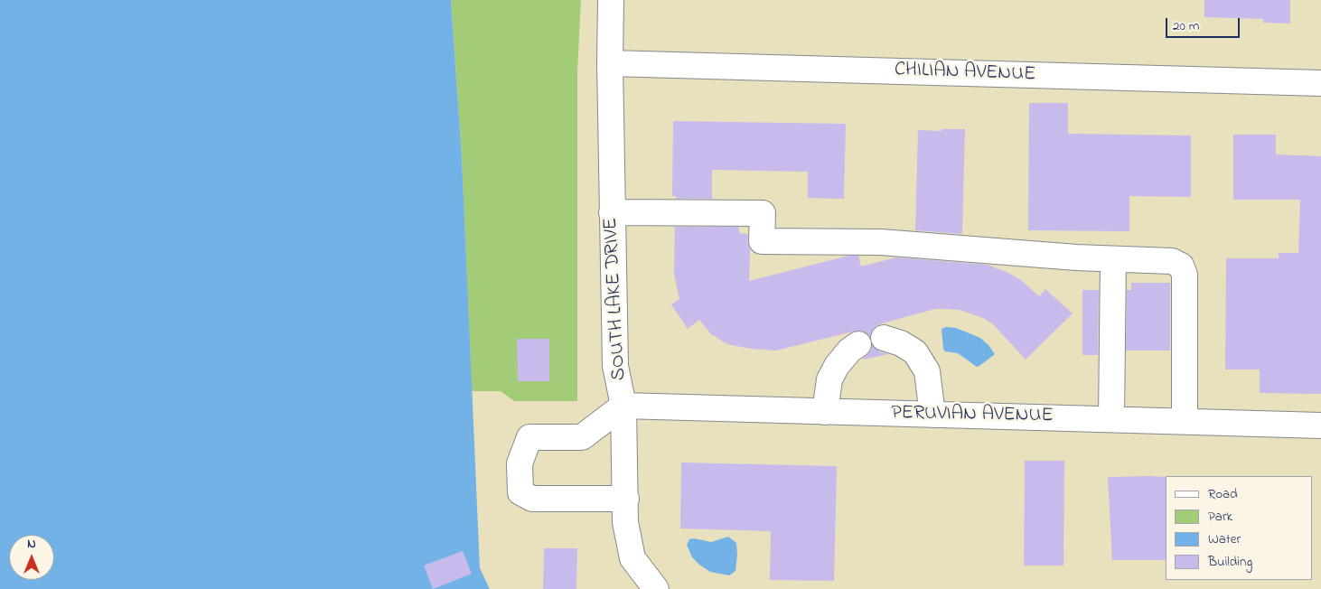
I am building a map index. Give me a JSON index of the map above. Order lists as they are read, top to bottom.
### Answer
{
  "streets": {
    "street": ["CHILIAN AVENUE", "SOUTH LAKE DRIVE", "PERUVIAN AVENUE"]
  },
  "crossings": [
    ["CHILIAN AVENUE", "SOUTH LAKE DRIVE"],
    ["SOUTH LAKE DRIVE", "PERUVIAN AVENUE"]
  ],
  "legend": [
    "Road",
    "Park",
    "Water",
    "Building"
  ],
  "scale_bar": "20 m",
  "north": "top"
}
